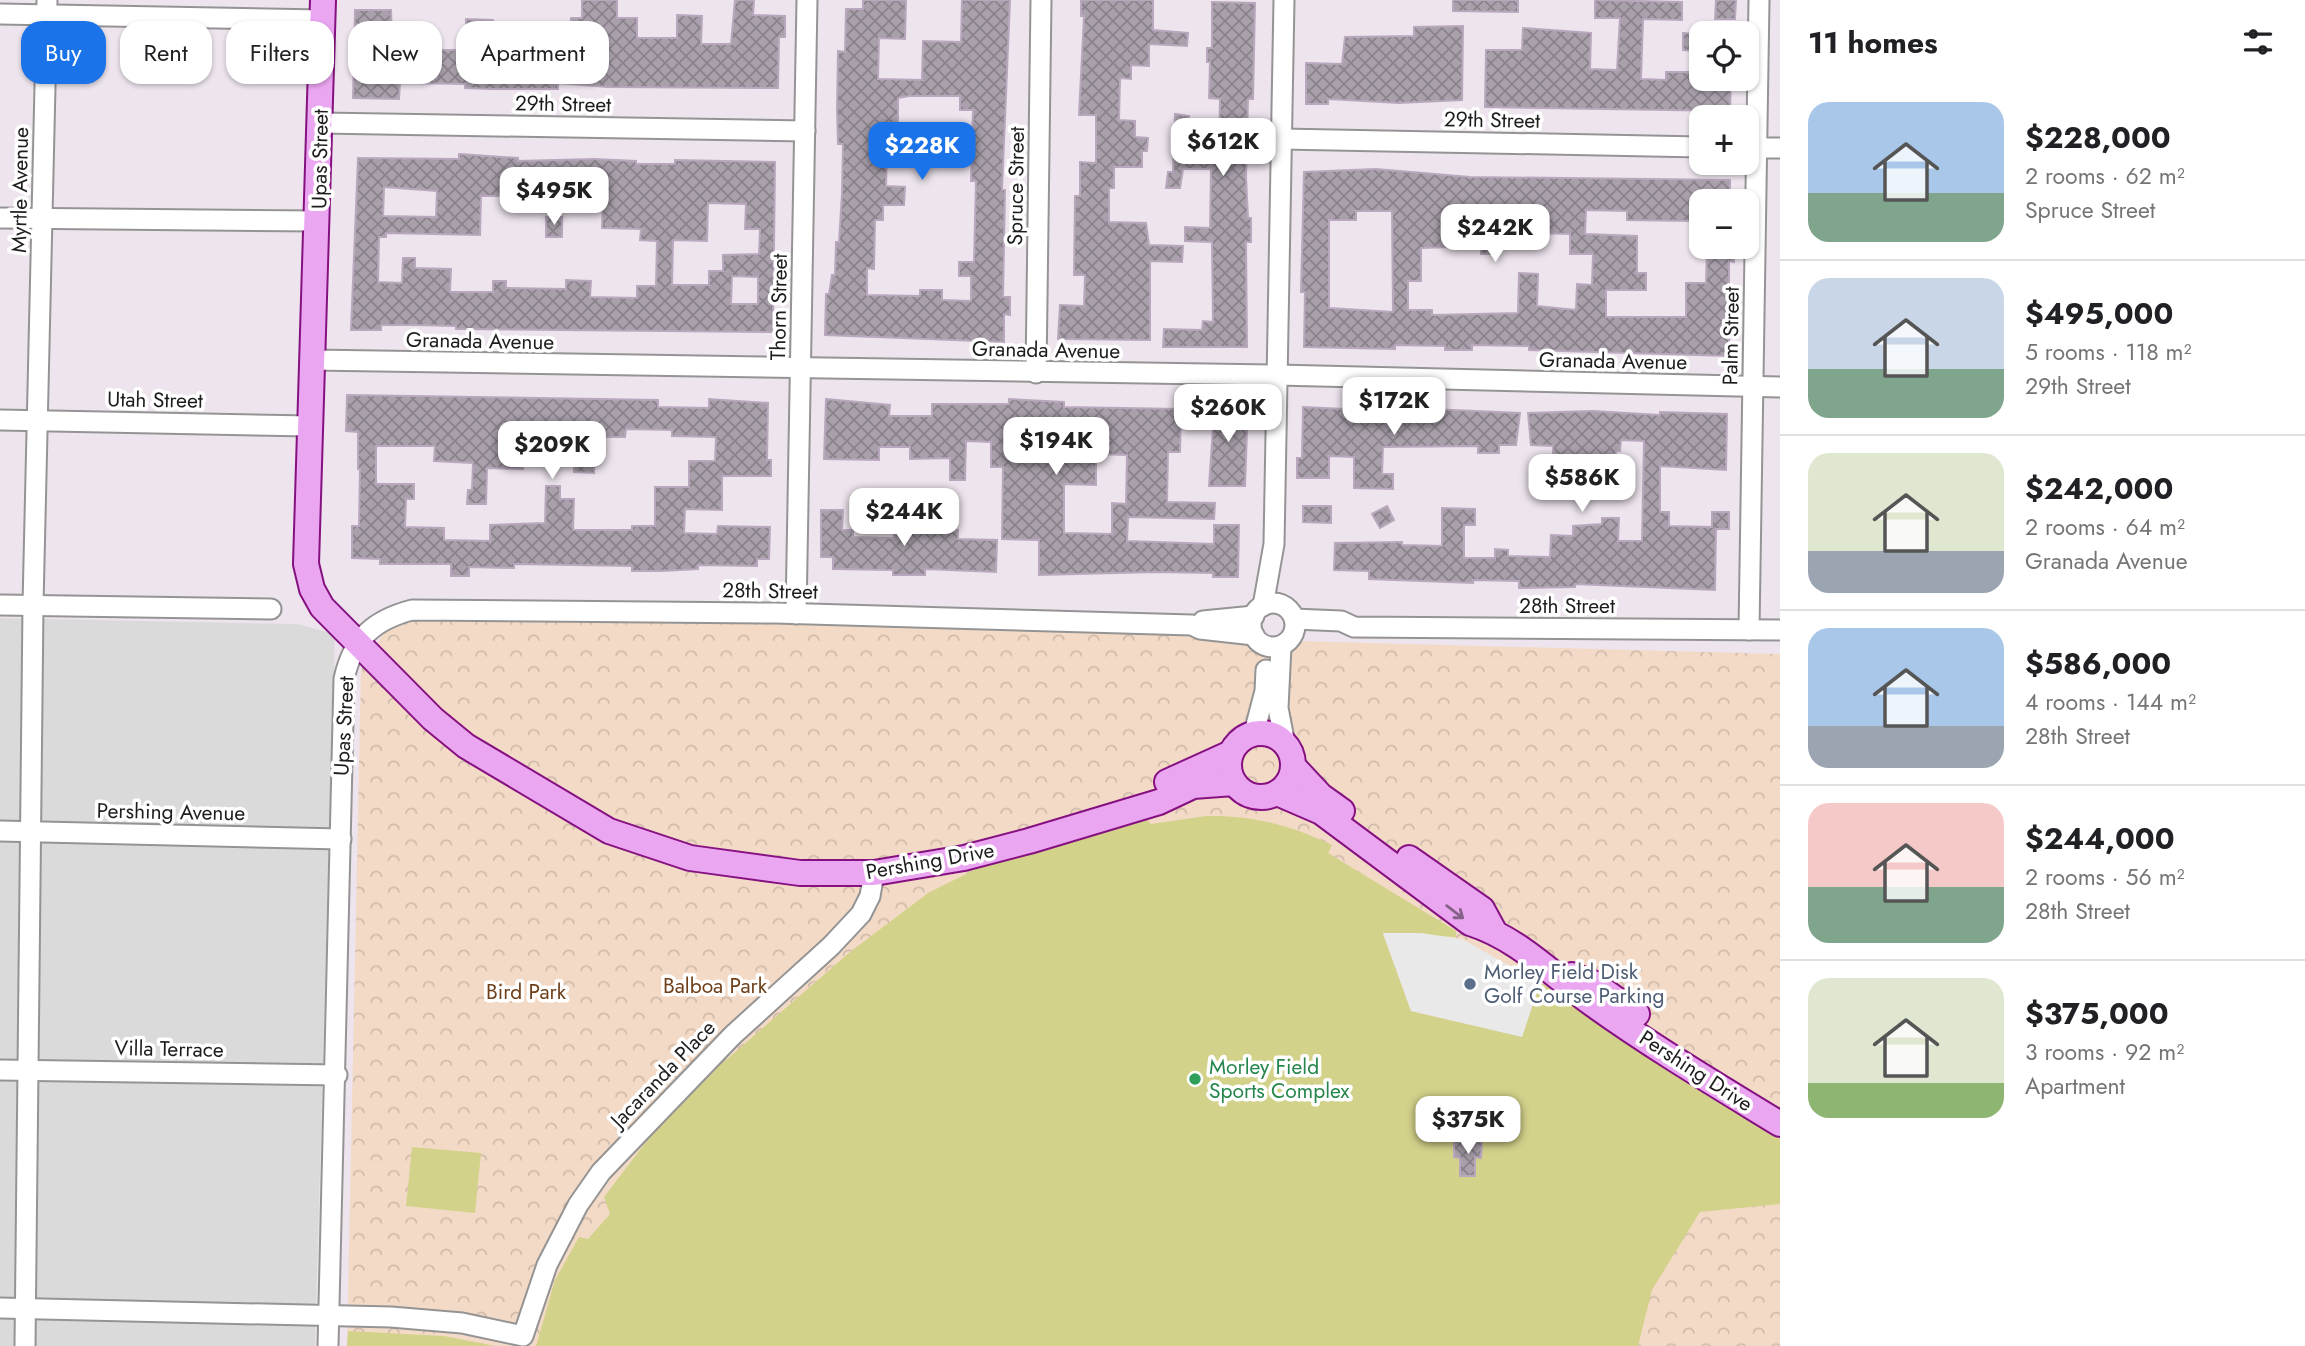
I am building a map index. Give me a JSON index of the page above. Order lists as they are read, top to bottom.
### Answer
{
  "streets": {
    "main road": ["Upas Street", "Pershing Drive"],
    "street": [
      "29th Street",
      "Spruce Street",
      "Myrtle Avenue",
      "Thorn Street",
      "Palm Street",
      "Granada Avenue",
      "Utah Street",
      "28th Street",
      "Pershing Avenue",
      "Villa Terrace",
      "Jacaranda Place"
    ]
  },
  "crossings": [
    ["29th Street", "Upas Street"],
    ["29th Street", "Thorn Street"],
    ["Upas Street", "Granada Avenue"],
    ["Upas Street", "Utah Street"],
    ["Upas Street", "28th Street"],
    ["Upas Street", "Pershing Avenue"],
    ["Upas Street", "Pershing Drive"],
    ["Upas Street", "Villa Terrace"],
    ["Upas Street", "Jacaranda Place"],
    ["Spruce Street", "Granada Avenue"],
    ["Myrtle Avenue", "Utah Street"],
    ["Myrtle Avenue", "Pershing Avenue"],
    ["Myrtle Avenue", "Villa Terrace"],
    ["Thorn Street", "Granada Avenue"],
    ["Thorn Street", "28th Street"],
    ["Palm Street", "Granada Avenue"],
    ["Palm Street", "28th Street"],
    ["28th Street", "Pershing Drive"],
    ["Pershing Drive", "Jacaranda Place"]
  ],
  "parks": ["Balboa Park", "Bird Park"],
  "places": ["Morley Field Disk Golf Course Parking", "Morley Field Sports Complex"],
  "page": {
    "heading": "11 homes",
    "map_buttons": ["+", "−"],
    "chip": [
      "Buy",
      "Rent",
      "Filters",
      "New",
      "Apartment"
    ],
    "list": [
      {
        "name": "$228,000",
        "note": "2 rooms · 62 m² · Spruce Street"
      },
      {
        "name": "$495,000",
        "note": "5 rooms · 118 m² · 29th Street"
      },
      {
        "name": "$242,000",
        "note": "2 rooms · 64 m² · Granada Avenue"
      },
      {
        "name": "$586,000",
        "note": "4 rooms · 144 m² · 28th Street"
      },
      {
        "name": "$244,000",
        "note": "2 rooms · 56 m² · 28th Street"
      },
      {
        "name": "$375,000",
        "note": "3 rooms · 92 m² · Apartment"
      }
    ],
    "price": [
      "$612K",
      "$228K",
      "$495K",
      "$242K",
      "$172K",
      "$260K",
      "$194K",
      "$209K",
      "$586K",
      "$244K",
      "$375K"
    ]
  }
}
